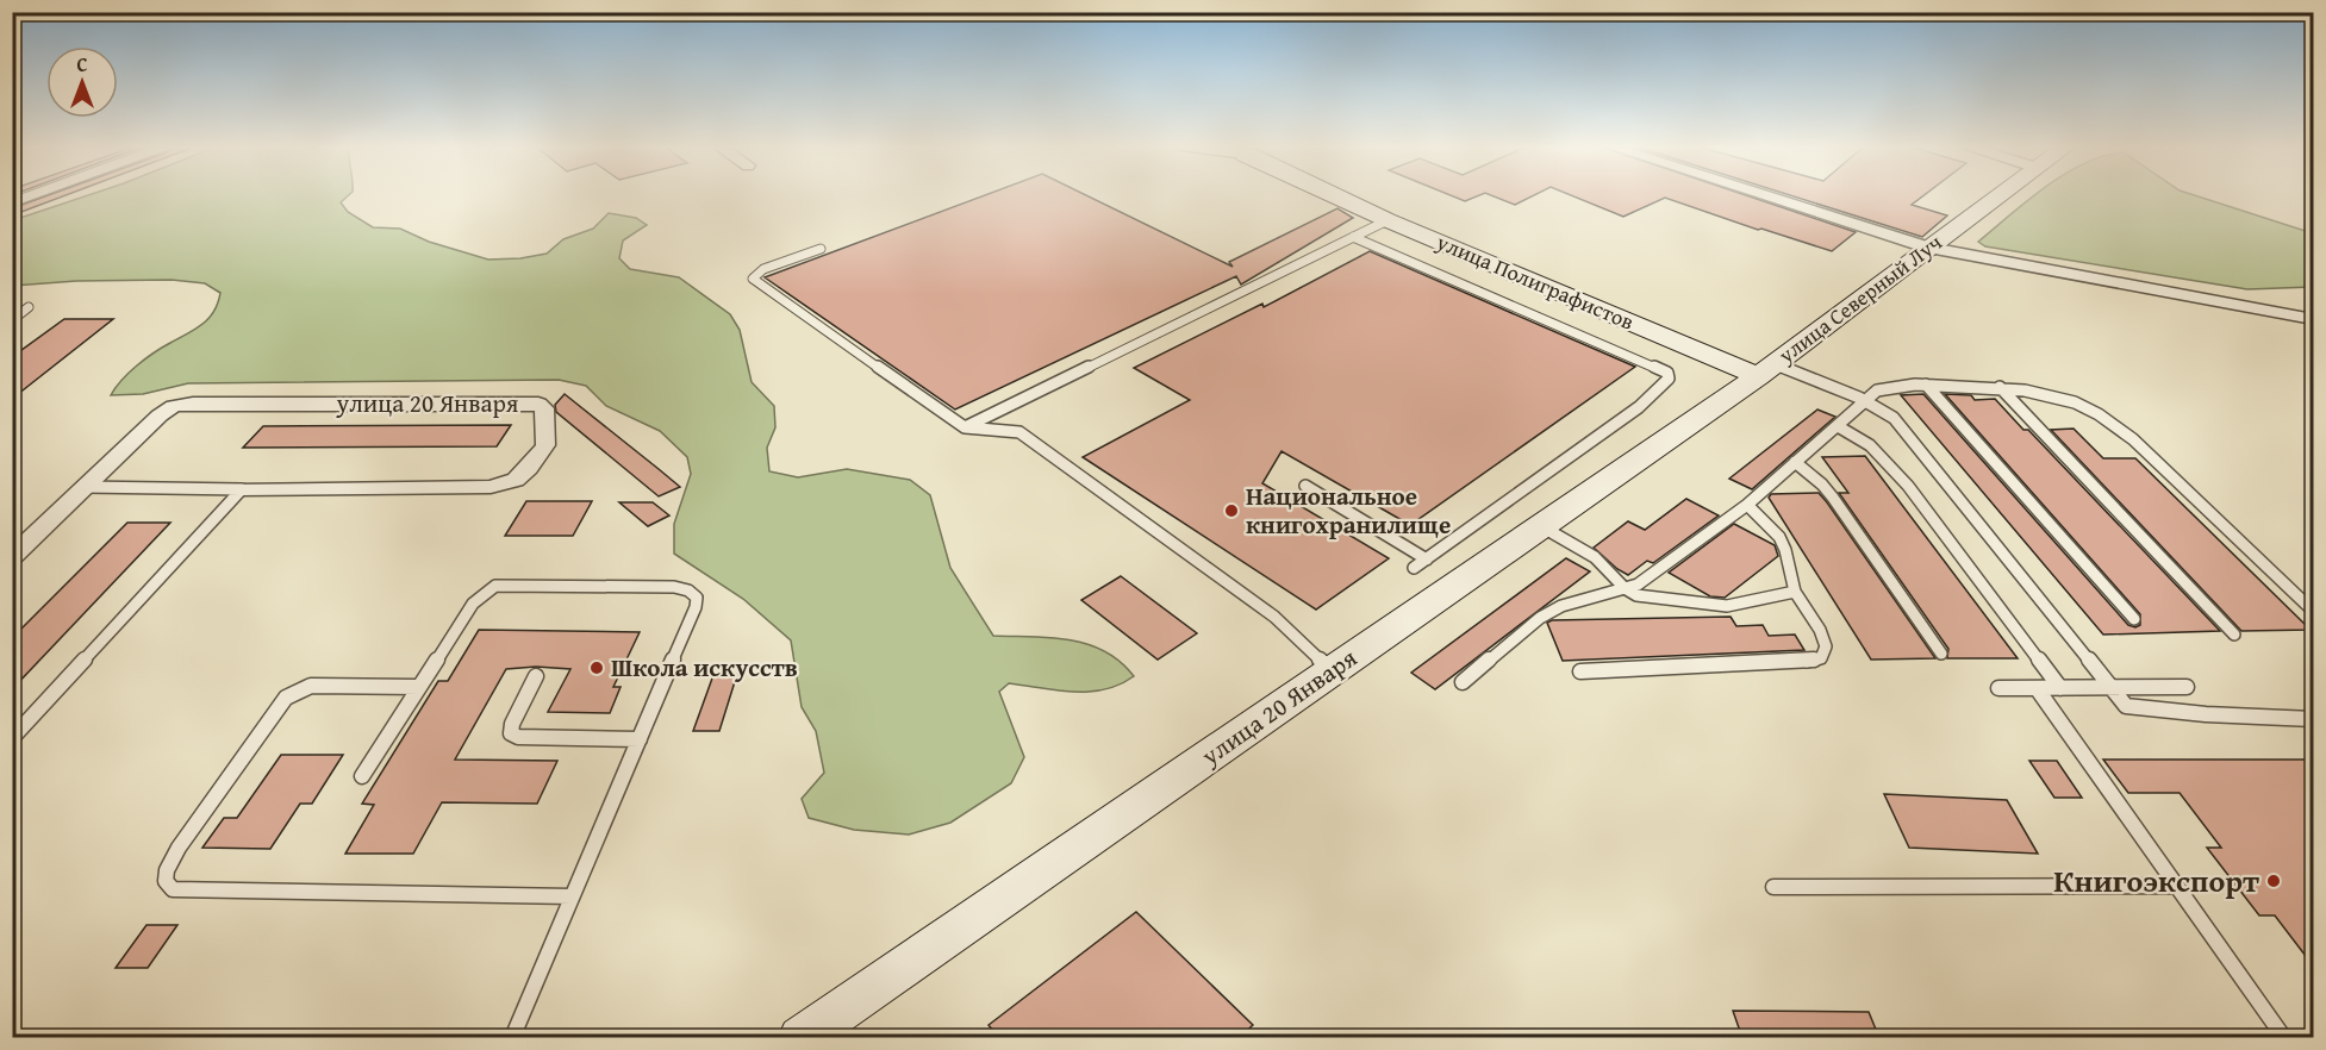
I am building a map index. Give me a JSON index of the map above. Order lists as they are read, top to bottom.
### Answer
{
  "streets": {
    "street": ["улица Полиграфистов", "улица Северный Луч", "улица 20 Января"]
  },
  "crossings": [
    ["улица Полиграфистов", "улица Северный Луч"],
    ["улица Полиграфистов", "улица 20 Января"],
    ["улица Северный Луч", "улица 20 Января"]
  ],
  "places": ["Национальное книгохранилище", "Школа искусств", "Книгоэкспорт"],
  "north": "top"
}
